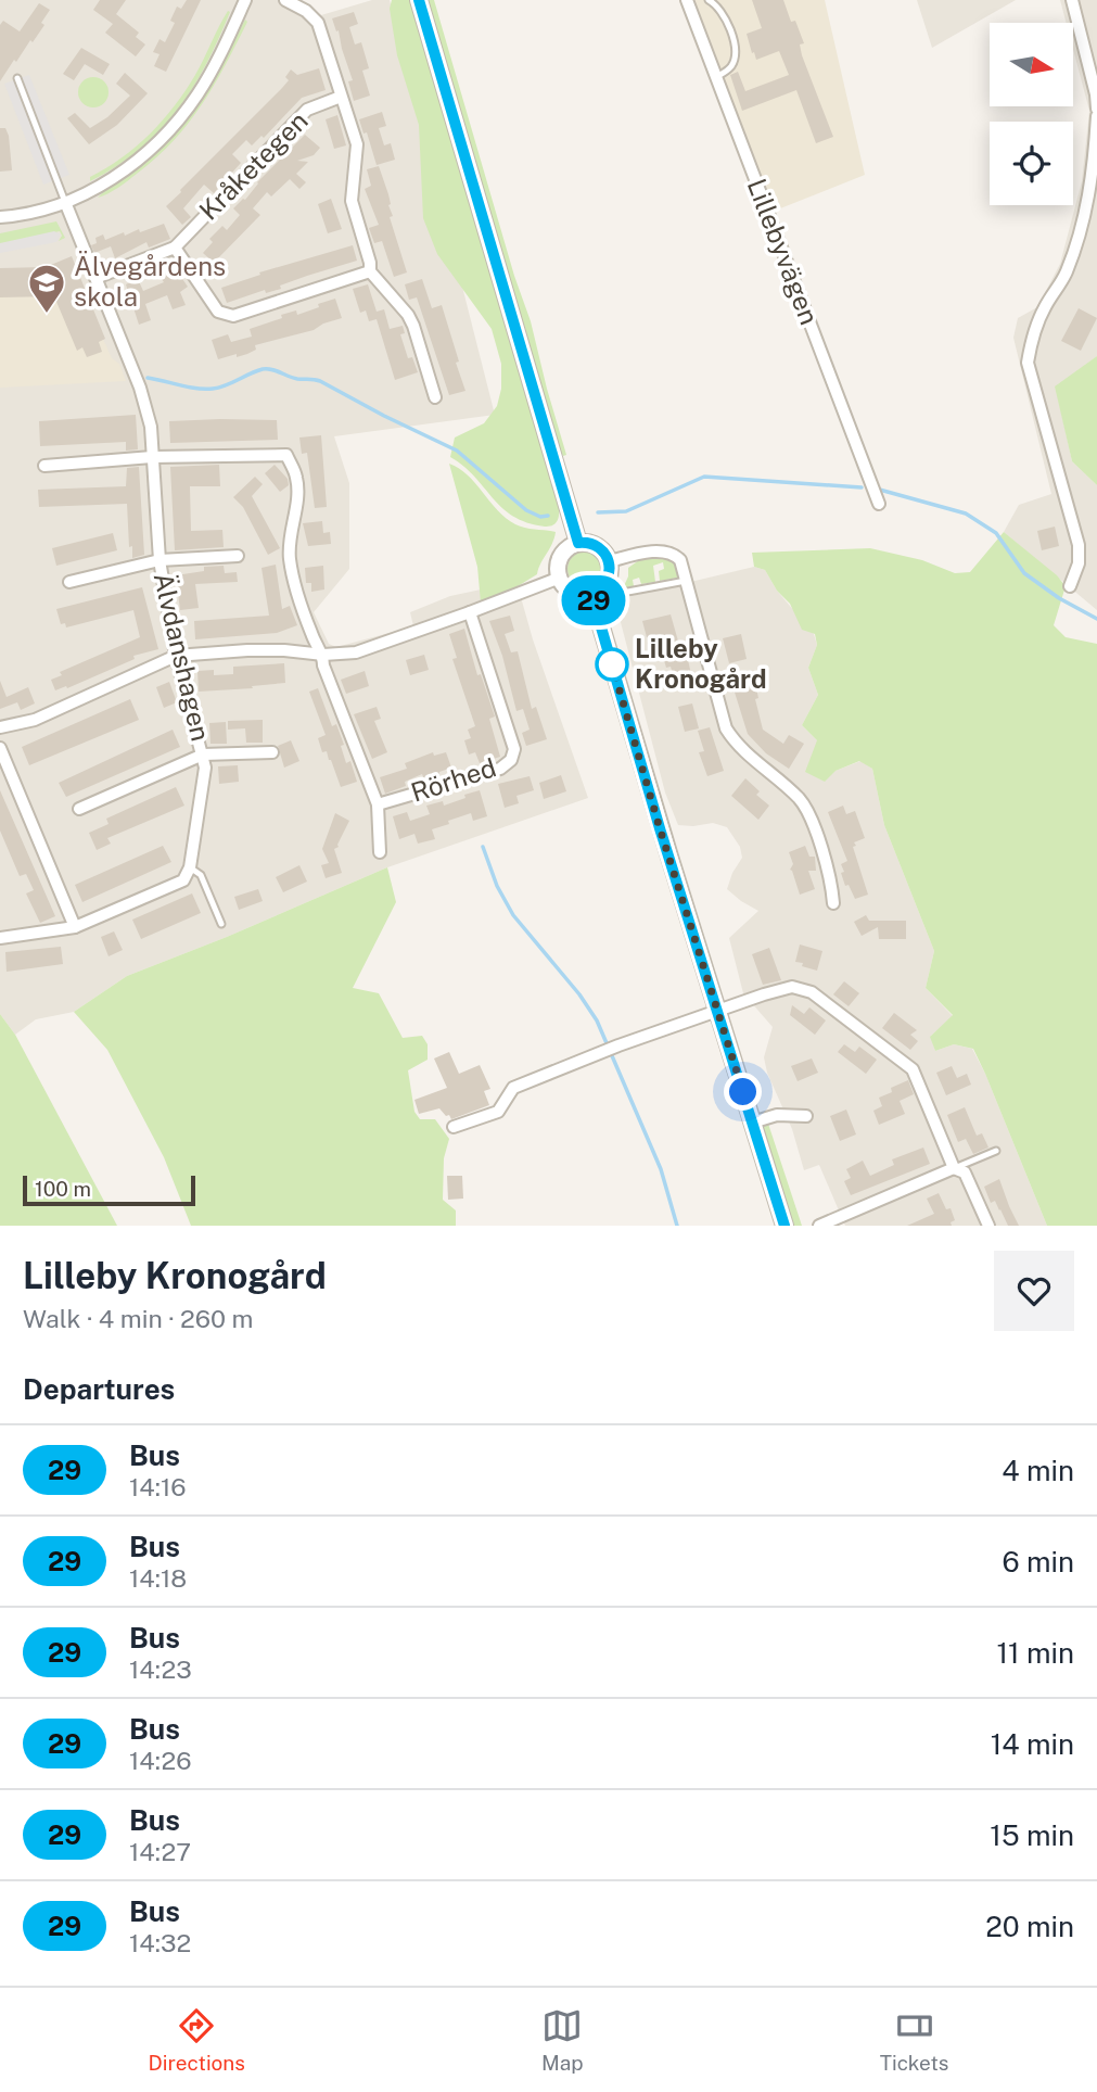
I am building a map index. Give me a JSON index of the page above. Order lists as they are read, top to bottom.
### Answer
{
  "streets": {
    "street": [
      "Kråketegen",
      "Lillebyvägen",
      "Älvdanshagen",
      "Rörhed"
    ]
  },
  "crossings": [
    ["Kråketegen", "Älvdanshagen"]
  ],
  "places": {
    "school or university": ["Älvegårdens skola"],
    "other": ["Lilleby Kronogård"]
  },
  "lines": ["bus line 29"],
  "scale_bar": "100 m",
  "north": "right",
  "page": {
    "on_map": "29",
    "scale": "100 m",
    "heading": [
      ["Lilleby Kronogård", "Walk · 4 min · 260 m"],
      "Departures"
    ],
    "list": [
      {
        "mark": "29",
        "name": "Bus",
        "note": "14:16",
        "value": "4 min"
      },
      {
        "mark": "29",
        "name": "Bus",
        "note": "14:18",
        "value": "6 min"
      },
      {
        "mark": "29",
        "name": "Bus",
        "note": "14:23",
        "value": "11 min"
      },
      {
        "mark": "29",
        "name": "Bus",
        "note": "14:26",
        "value": "14 min"
      },
      {
        "mark": "29",
        "name": "Bus",
        "note": "14:27",
        "value": "15 min"
      },
      {
        "mark": "29",
        "name": "Bus",
        "note": "14:32",
        "value": "20 min"
      }
    ],
    "tabs": ["Directions", "Map", "Tickets"]
  }
}
